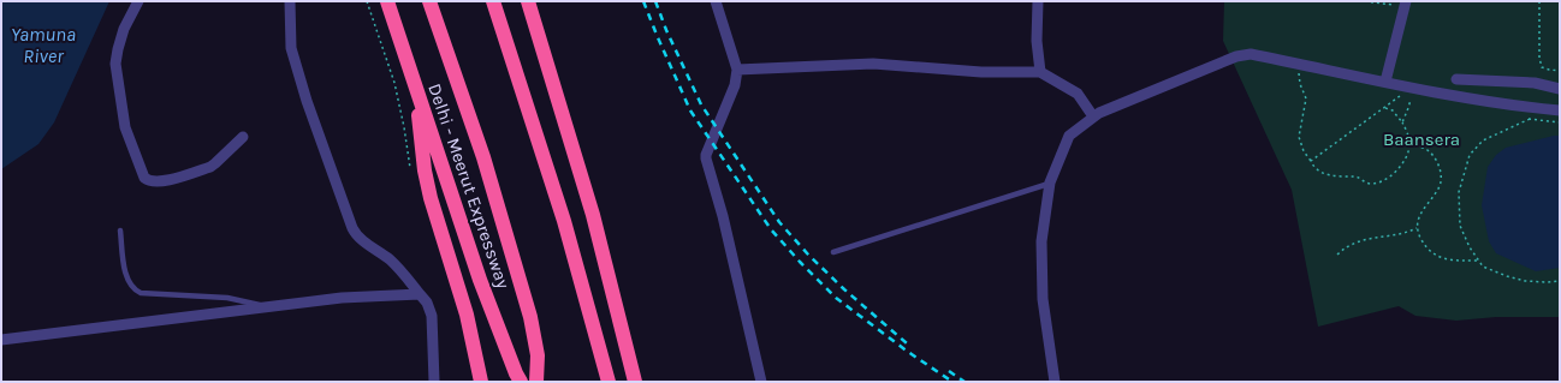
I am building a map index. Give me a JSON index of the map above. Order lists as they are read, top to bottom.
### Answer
{
  "streets": {
    "highway": ["Delhi - Meerut Expressway"]
  },
  "water": ["Yamuna River"],
  "parks": ["Baansera"]
}
